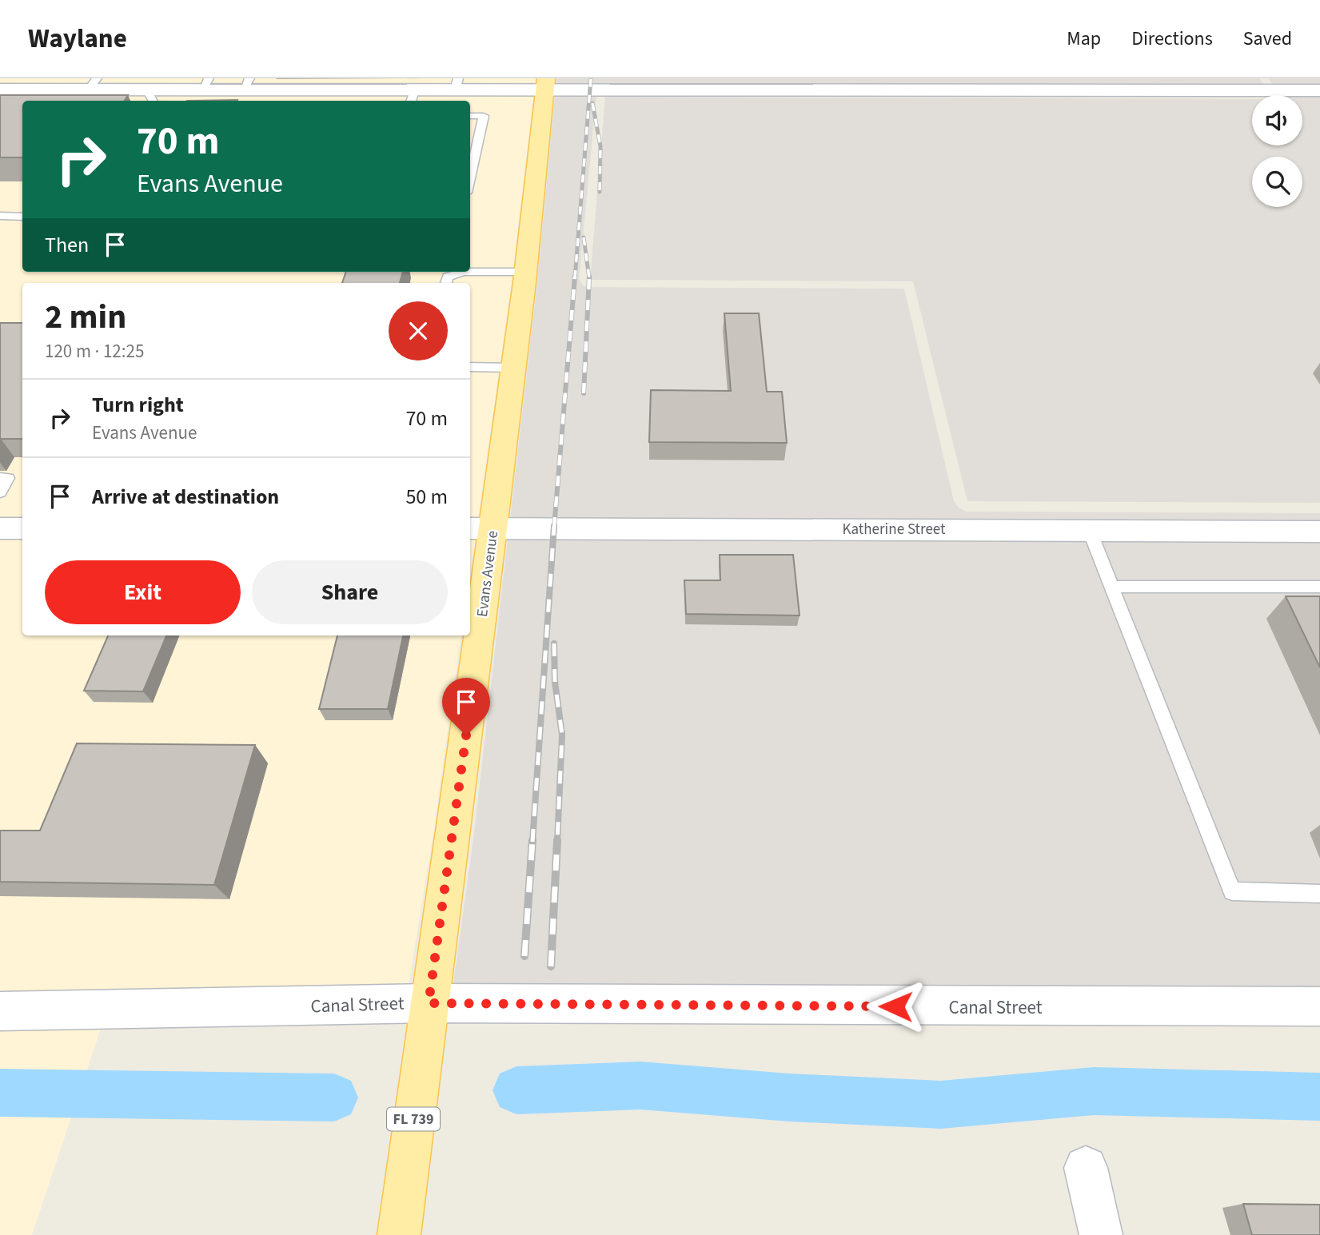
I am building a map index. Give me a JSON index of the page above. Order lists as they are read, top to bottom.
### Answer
{
  "streets": {
    "main road": ["Evans Avenue", "FL 739"],
    "street": ["Katherine Street", "Canal Street"]
  },
  "crossings": [
    ["Katherine Street", "Evans Avenue"],
    ["Evans Avenue", "Canal Street"]
  ],
  "page": {
    "header": "Waylane",
    "nav": ["Map", "Directions", "Saved"],
    "turn": ["70 m", "Evans Avenue"],
    "then": "Then",
    "heading": ["2 min", "120 m · 12:25"],
    "list": [
      {
        "name": "Turn right",
        "note": "Evans Avenue",
        "value": "70 m"
      },
      {
        "name": "Arrive at destination",
        "value": "50 m"
      }
    ],
    "buttons": ["Exit", "Share"]
  }
}
